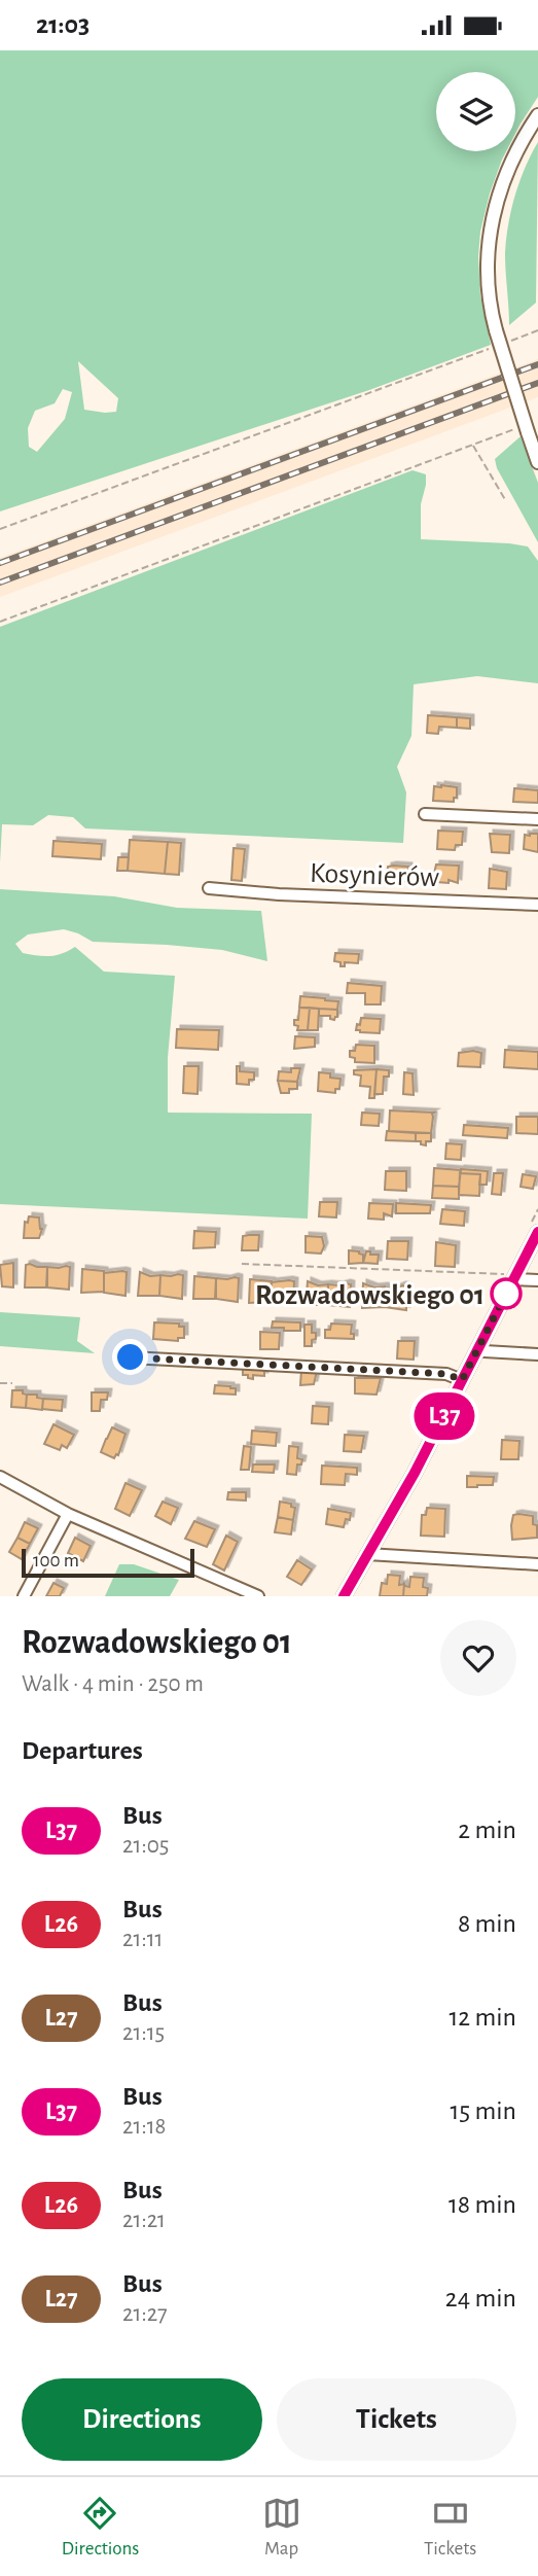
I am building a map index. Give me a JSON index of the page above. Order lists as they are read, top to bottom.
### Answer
{
  "streets": {
    "street": ["Kosynierów"]
  },
  "places": ["Rozwadowskiego 01"],
  "lines": ["bus line L37"],
  "scale_bar": "100 m",
  "page": {
    "status": "21:03",
    "on_map": "L37",
    "scale": "100 m",
    "heading": [
      ["Rozwadowskiego 01", "Walk · 4 min · 250 m"],
      "Departures"
    ],
    "list": [
      {
        "mark": "L37",
        "name": "Bus",
        "note": "21:05",
        "value": "2 min"
      },
      {
        "mark": "L26",
        "name": "Bus",
        "note": "21:11",
        "value": "8 min"
      },
      {
        "mark": "L27",
        "name": "Bus",
        "note": "21:15",
        "value": "12 min"
      },
      {
        "mark": "L37",
        "name": "Bus",
        "note": "21:18",
        "value": "15 min"
      },
      {
        "mark": "L26",
        "name": "Bus",
        "note": "21:21",
        "value": "18 min"
      },
      {
        "mark": "L27",
        "name": "Bus",
        "note": "21:27",
        "value": "24 min"
      }
    ],
    "buttons": ["Directions", "Tickets"],
    "tabs": ["Directions", "Map", "Tickets"]
  }
}
